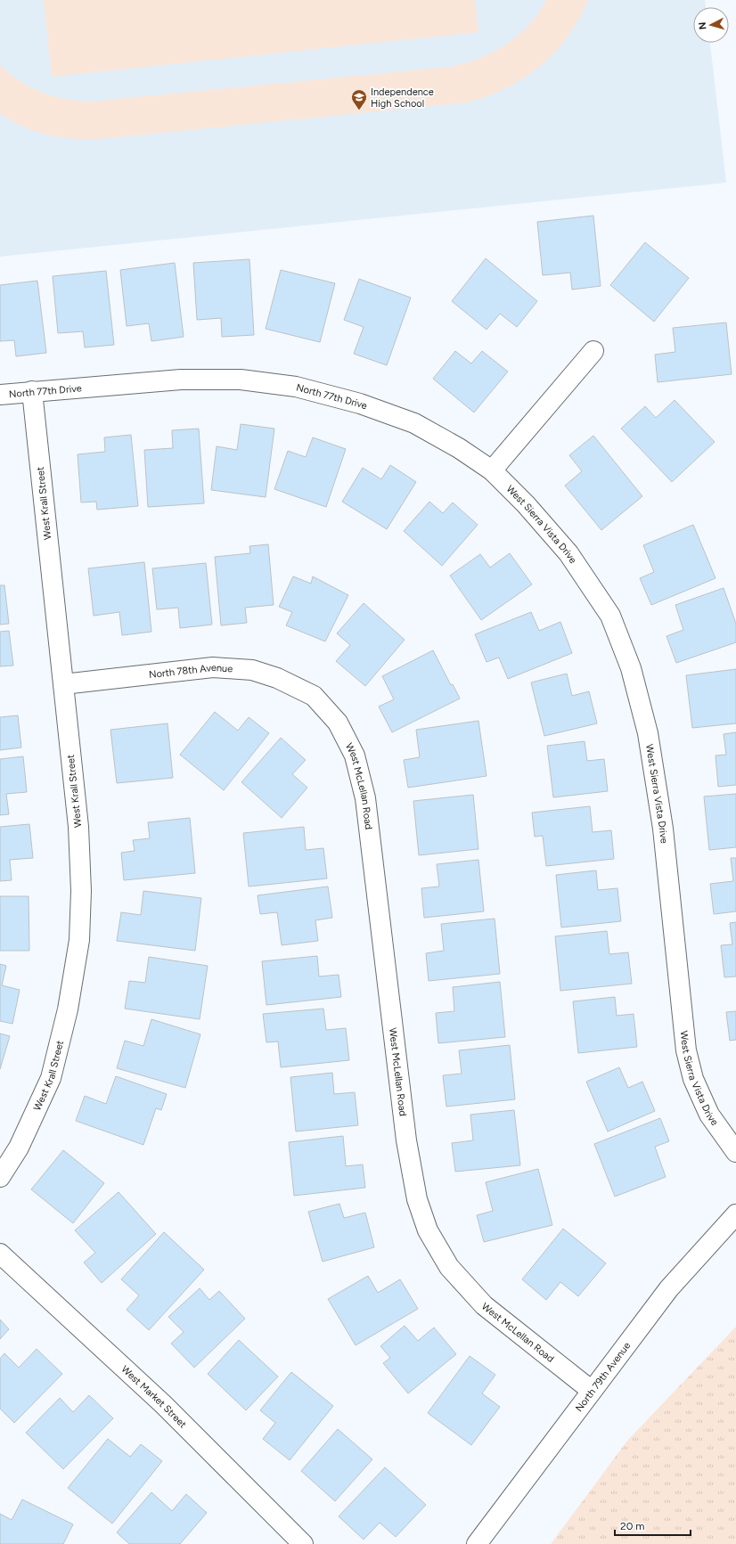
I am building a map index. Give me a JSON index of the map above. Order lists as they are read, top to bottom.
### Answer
{
  "streets": {
    "street": [
      "North 77th Drive",
      "West Krall Street",
      "West Sierra Vista Drive",
      "North 78th Avenue",
      "West McLellan Road",
      "North 79th Avenue",
      "West Market Street"
    ]
  },
  "crossings": [
    ["North 77th Drive", "West Krall Street"],
    ["North 77th Drive", "West Sierra Vista Drive"],
    ["West Krall Street", "North 78th Avenue"],
    ["North 78th Avenue", "West McLellan Road"],
    ["West McLellan Road", "North 79th Avenue"]
  ],
  "places": {
    "school or university": ["Independence High School"]
  },
  "scale_bar": "20 m",
  "north": "left"
}
